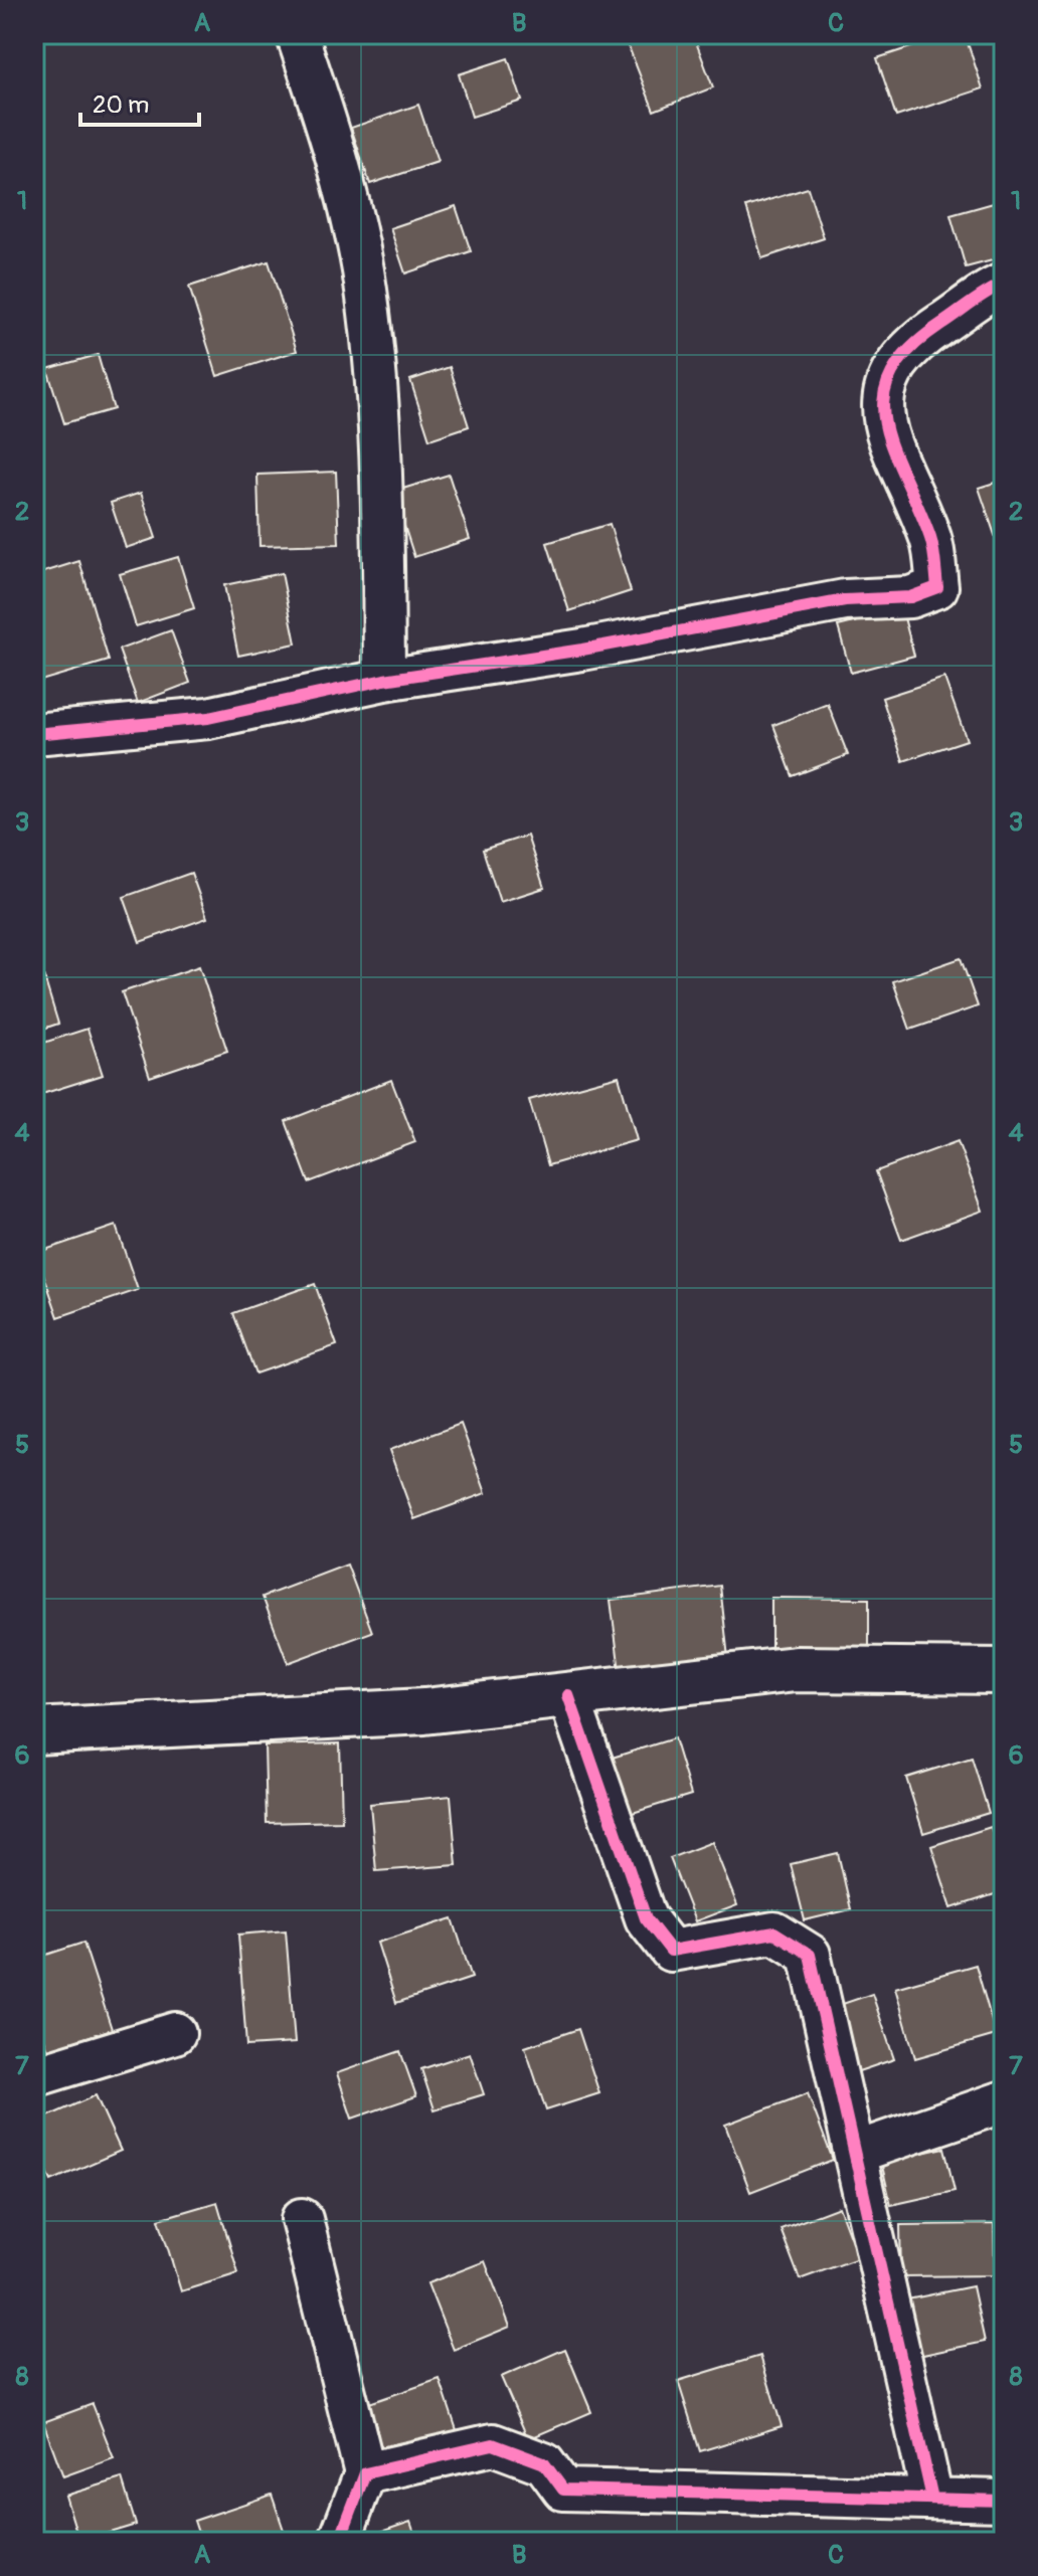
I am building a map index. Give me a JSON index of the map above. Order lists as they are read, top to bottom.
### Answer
{
  "scale_bar": "20 m",
  "grid": {
    "columns": ["A", "B", "C"],
    "rows": [
      "1",
      "2",
      "3",
      "4",
      "5",
      "6",
      "7",
      "8"
    ]
  }
}
